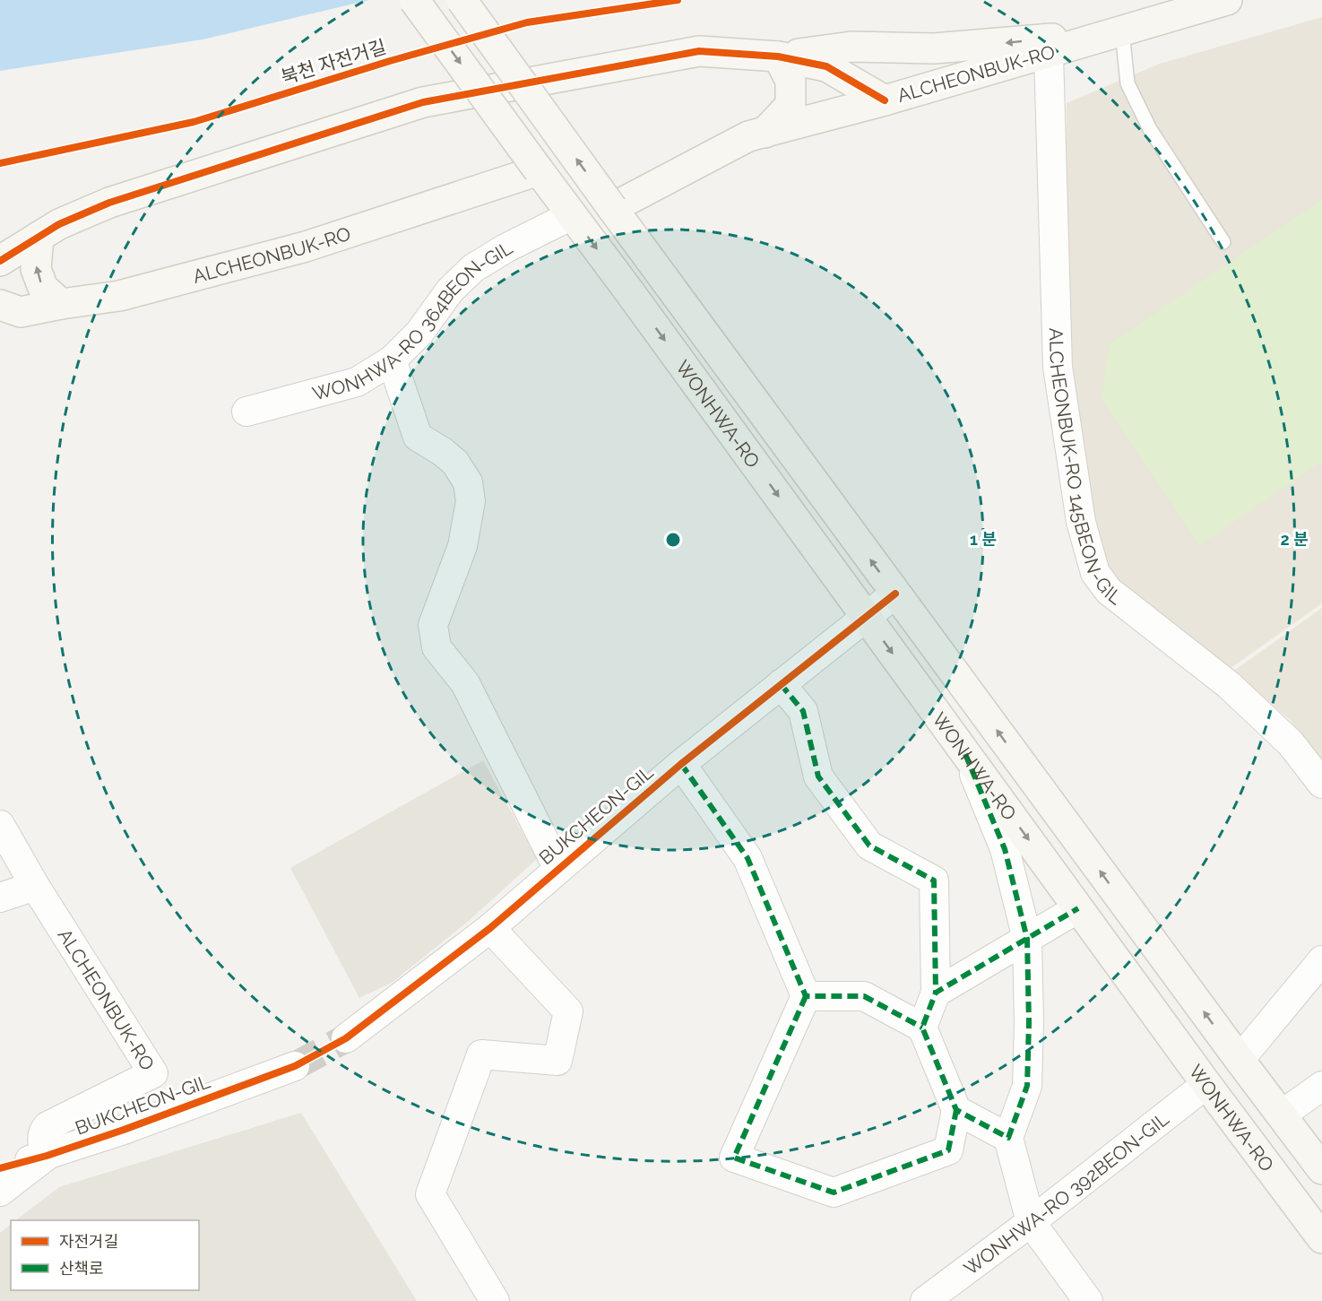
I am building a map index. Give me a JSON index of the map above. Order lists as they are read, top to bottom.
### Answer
{
  "streets": {
    "main road": ["ALCHEONBUK-RO", "WONHWA-RO"],
    "street": [
      "WONHWA-RO 364BEON-GIL",
      "ALCHEONBUK-RO 145BEON-GIL",
      "BUKCHEON-GIL",
      "WONHWA-RO 392BEON-GIL"
    ],
    "cycle path": ["북천 자전거길"]
  },
  "crossings": [
    ["ALCHEONBUK-RO", "WONHWA-RO"],
    ["ALCHEONBUK-RO", "ALCHEONBUK-RO 145BEON-GIL"],
    ["ALCHEONBUK-RO", "BUKCHEON-GIL"],
    ["WONHWA-RO 364BEON-GIL", "WONHWA-RO"],
    ["WONHWA-RO", "BUKCHEON-GIL"],
    ["WONHWA-RO", "WONHWA-RO 392BEON-GIL"]
  ],
  "legend": ["자전거길", "산책로"],
  "rings": ["1 분", "2 분"]
}
